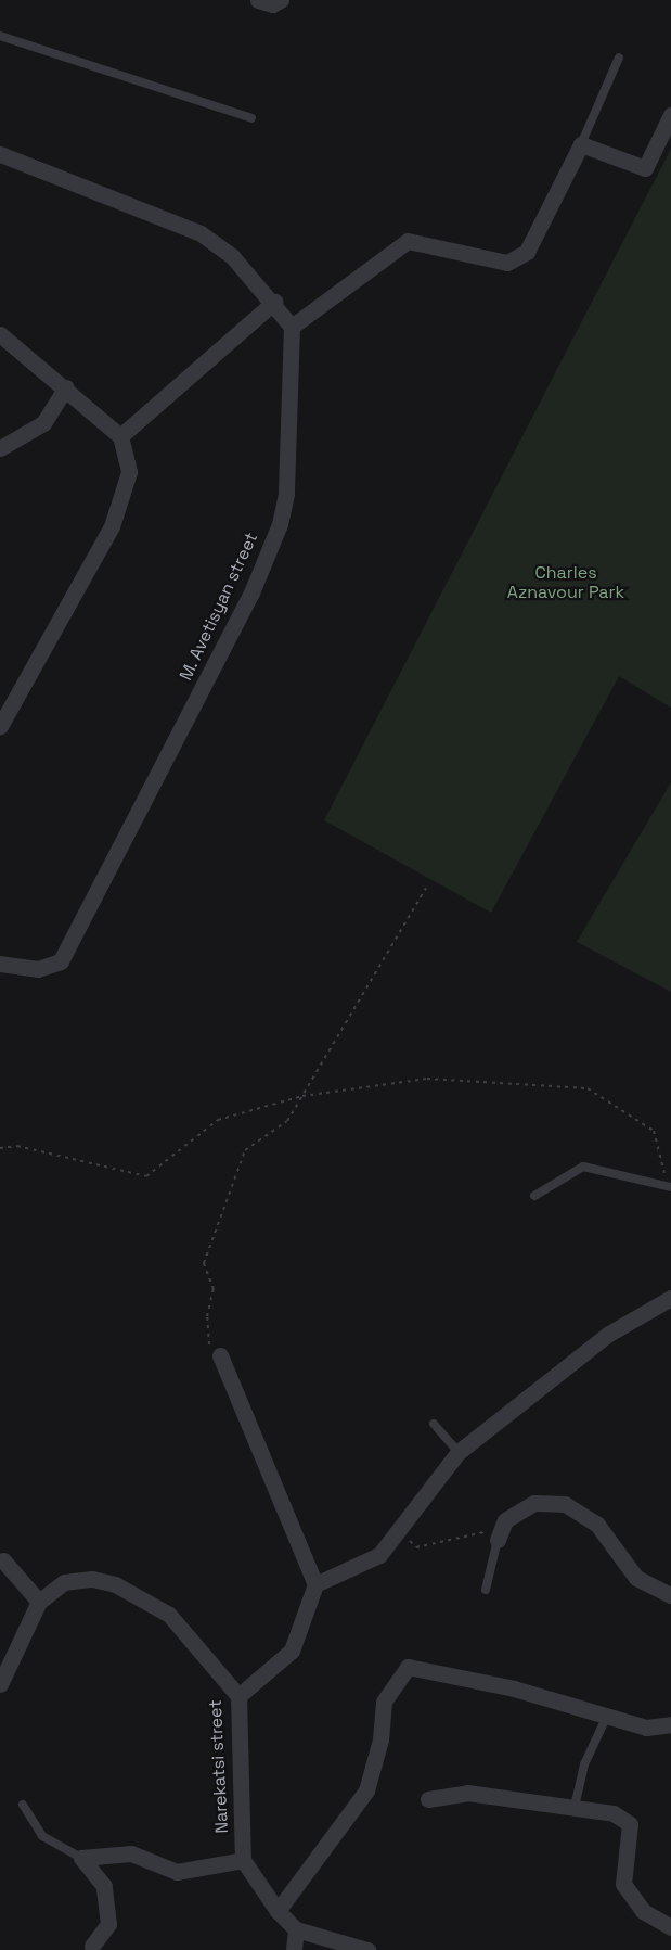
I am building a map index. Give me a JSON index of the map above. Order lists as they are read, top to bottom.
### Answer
{
  "streets": {
    "street": ["M. Avetisyan street", "Narekatsi street"]
  },
  "parks": ["Charles Aznavour Park"]
}
